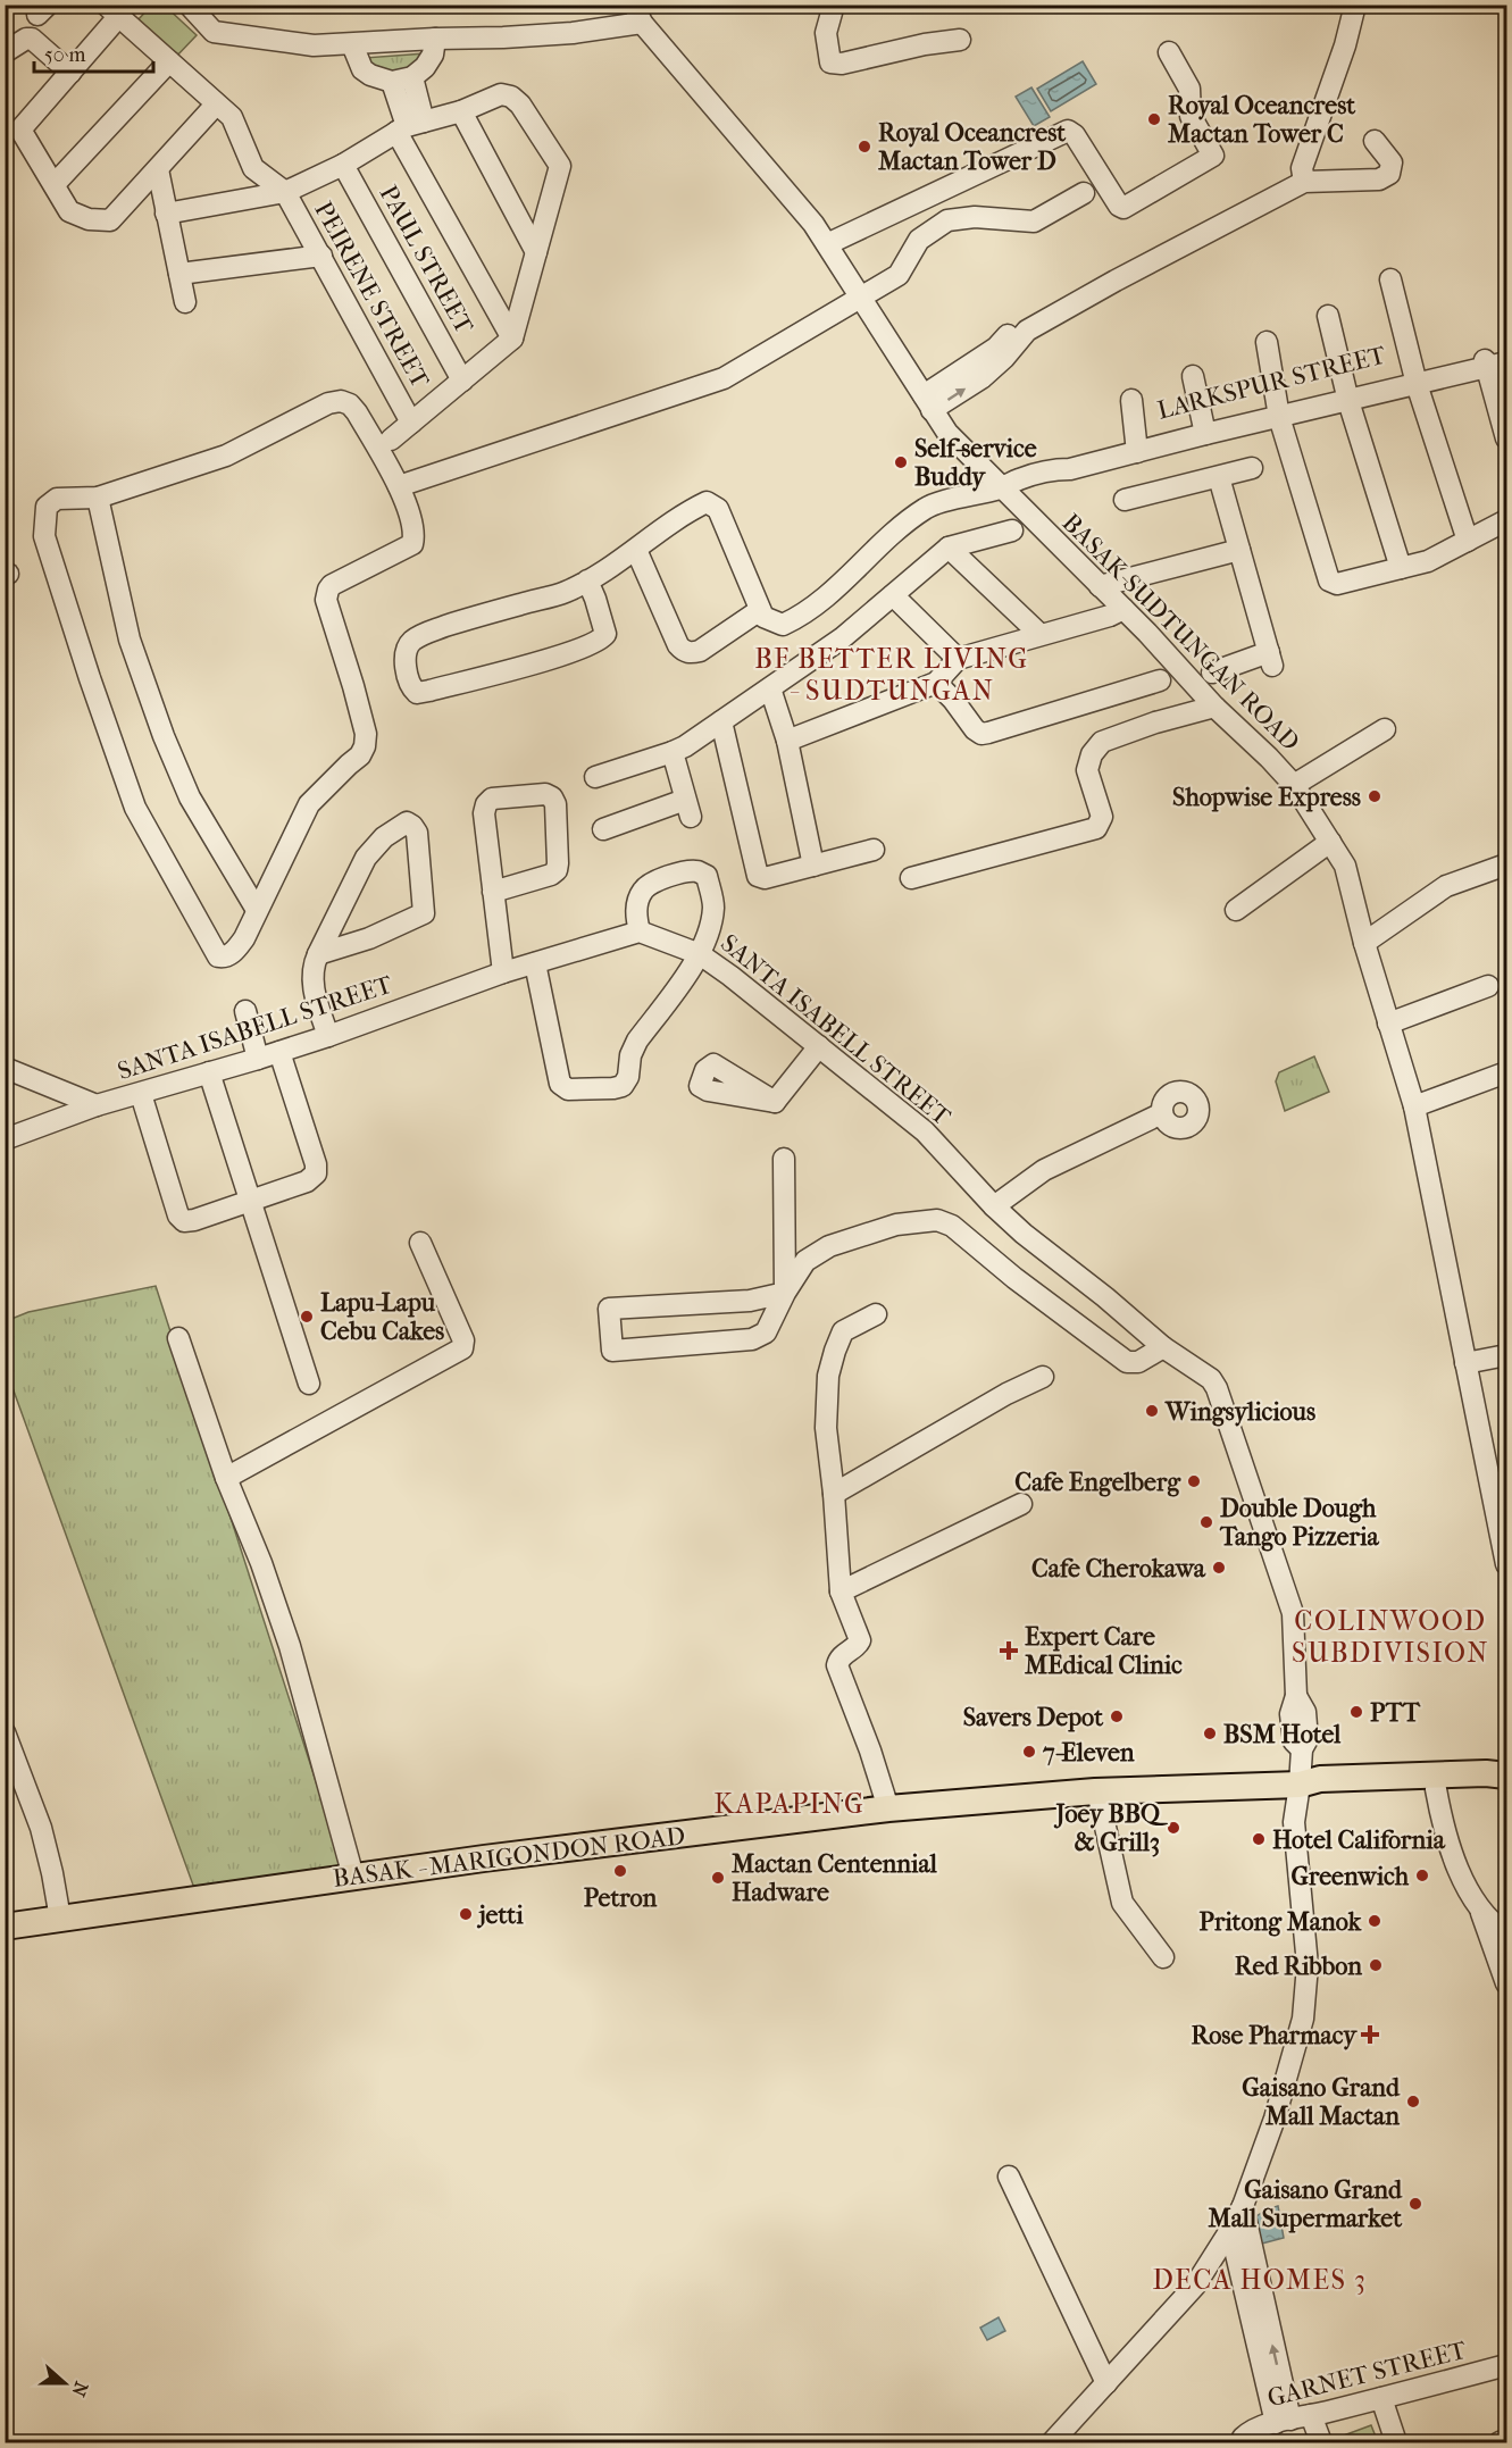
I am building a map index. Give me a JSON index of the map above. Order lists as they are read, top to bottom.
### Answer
{
  "streets": {
    "main road": ["BASAK - MARIGONDON ROAD"],
    "street": [
      "PAUL STREET",
      "PEIRENE STREET",
      "LARKSPUR STREET",
      "BASAK-SUDTUNGAN ROAD",
      "SANTA ISABELL STREET",
      "GARNET STREET"
    ]
  },
  "crossings": [
    ["LARKSPUR STREET", "BASAK-SUDTUNGAN ROAD"],
    ["SANTA ISABELL STREET", "BASAK - MARIGONDON ROAD"]
  ],
  "districts": [
    "BF BETTER LIVING - SUDTUNGAN",
    "COLINWOOD SUBDIVISION",
    "KAPAPING",
    "DECA HOMES 3"
  ],
  "places": {
    "other": [
      "Royal Oceancrest Mactan Tower C",
      "Royal Oceancrest Mactan Tower D",
      "Self-service Buddy",
      "Shopwise Express",
      "Lapu-Lapu Cebu Cakes",
      "Wingsylicious",
      "Cafe Engelberg",
      "Double Dough Tango Pizzeria",
      "Cafe Cherokawa",
      "PTT",
      "Savers Depot",
      "BSM Hotel",
      "7-Eleven",
      "Joey BBQ & Grill3",
      "Hotel California",
      "Petron",
      "Greenwich",
      "Mactan Centennial Hadware",
      "jetti",
      "Pritong Manok",
      "Red Ribbon",
      "Gaisano Grand Mall Mactan",
      "Gaisano Grand Mall Supermarket"
    ],
    "health": ["Expert Care MEdical Clinic", "Rose Pharmacy"]
  },
  "scale_bar": "50 m",
  "north": "right"
}
